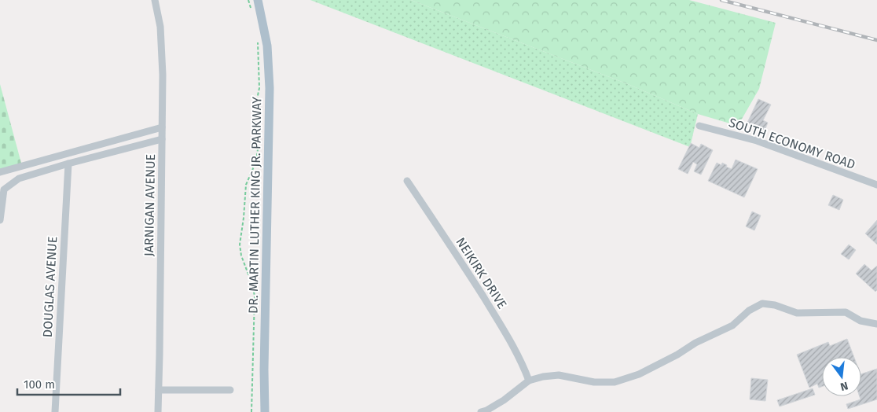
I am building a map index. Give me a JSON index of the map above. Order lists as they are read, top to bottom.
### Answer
{
  "streets": {
    "main road": ["DR. MARTIN LUTHER KING JR. PARKWAY"],
    "street": [
      "SOUTH ECONOMY ROAD",
      "JARNIGAN AVENUE",
      "NEIKIRK DRIVE",
      "DOUGLAS AVENUE"
    ]
  },
  "scale_bar": "100 m",
  "north": "bottom"
}
